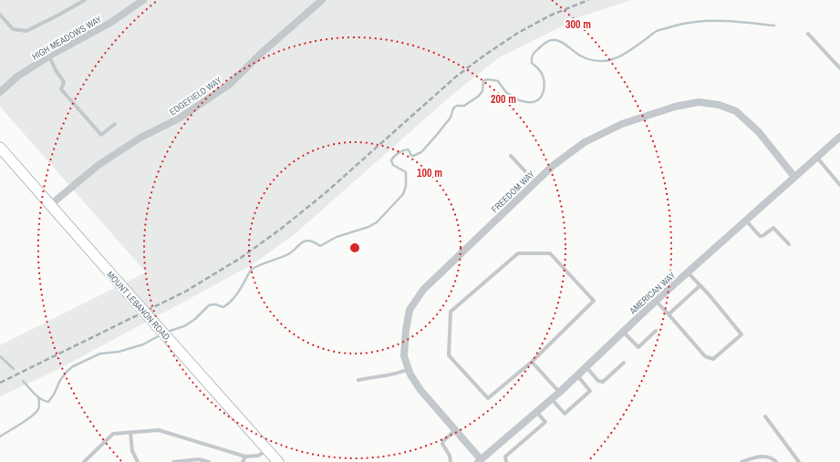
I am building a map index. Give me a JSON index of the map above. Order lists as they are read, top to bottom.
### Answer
{
  "streets": {
    "street": [
      "HIGH MEADOWS WAY",
      "EDGEFIELD WAY",
      "FREEDOM WAY",
      "AMERICAN WAY",
      "MOUNT LEBANON ROAD"
    ]
  },
  "crossings": [
    ["EDGEFIELD WAY", "MOUNT LEBANON ROAD"],
    ["FREEDOM WAY", "AMERICAN WAY"]
  ],
  "rings": ["300 m", "200 m", "100 m"]
}
